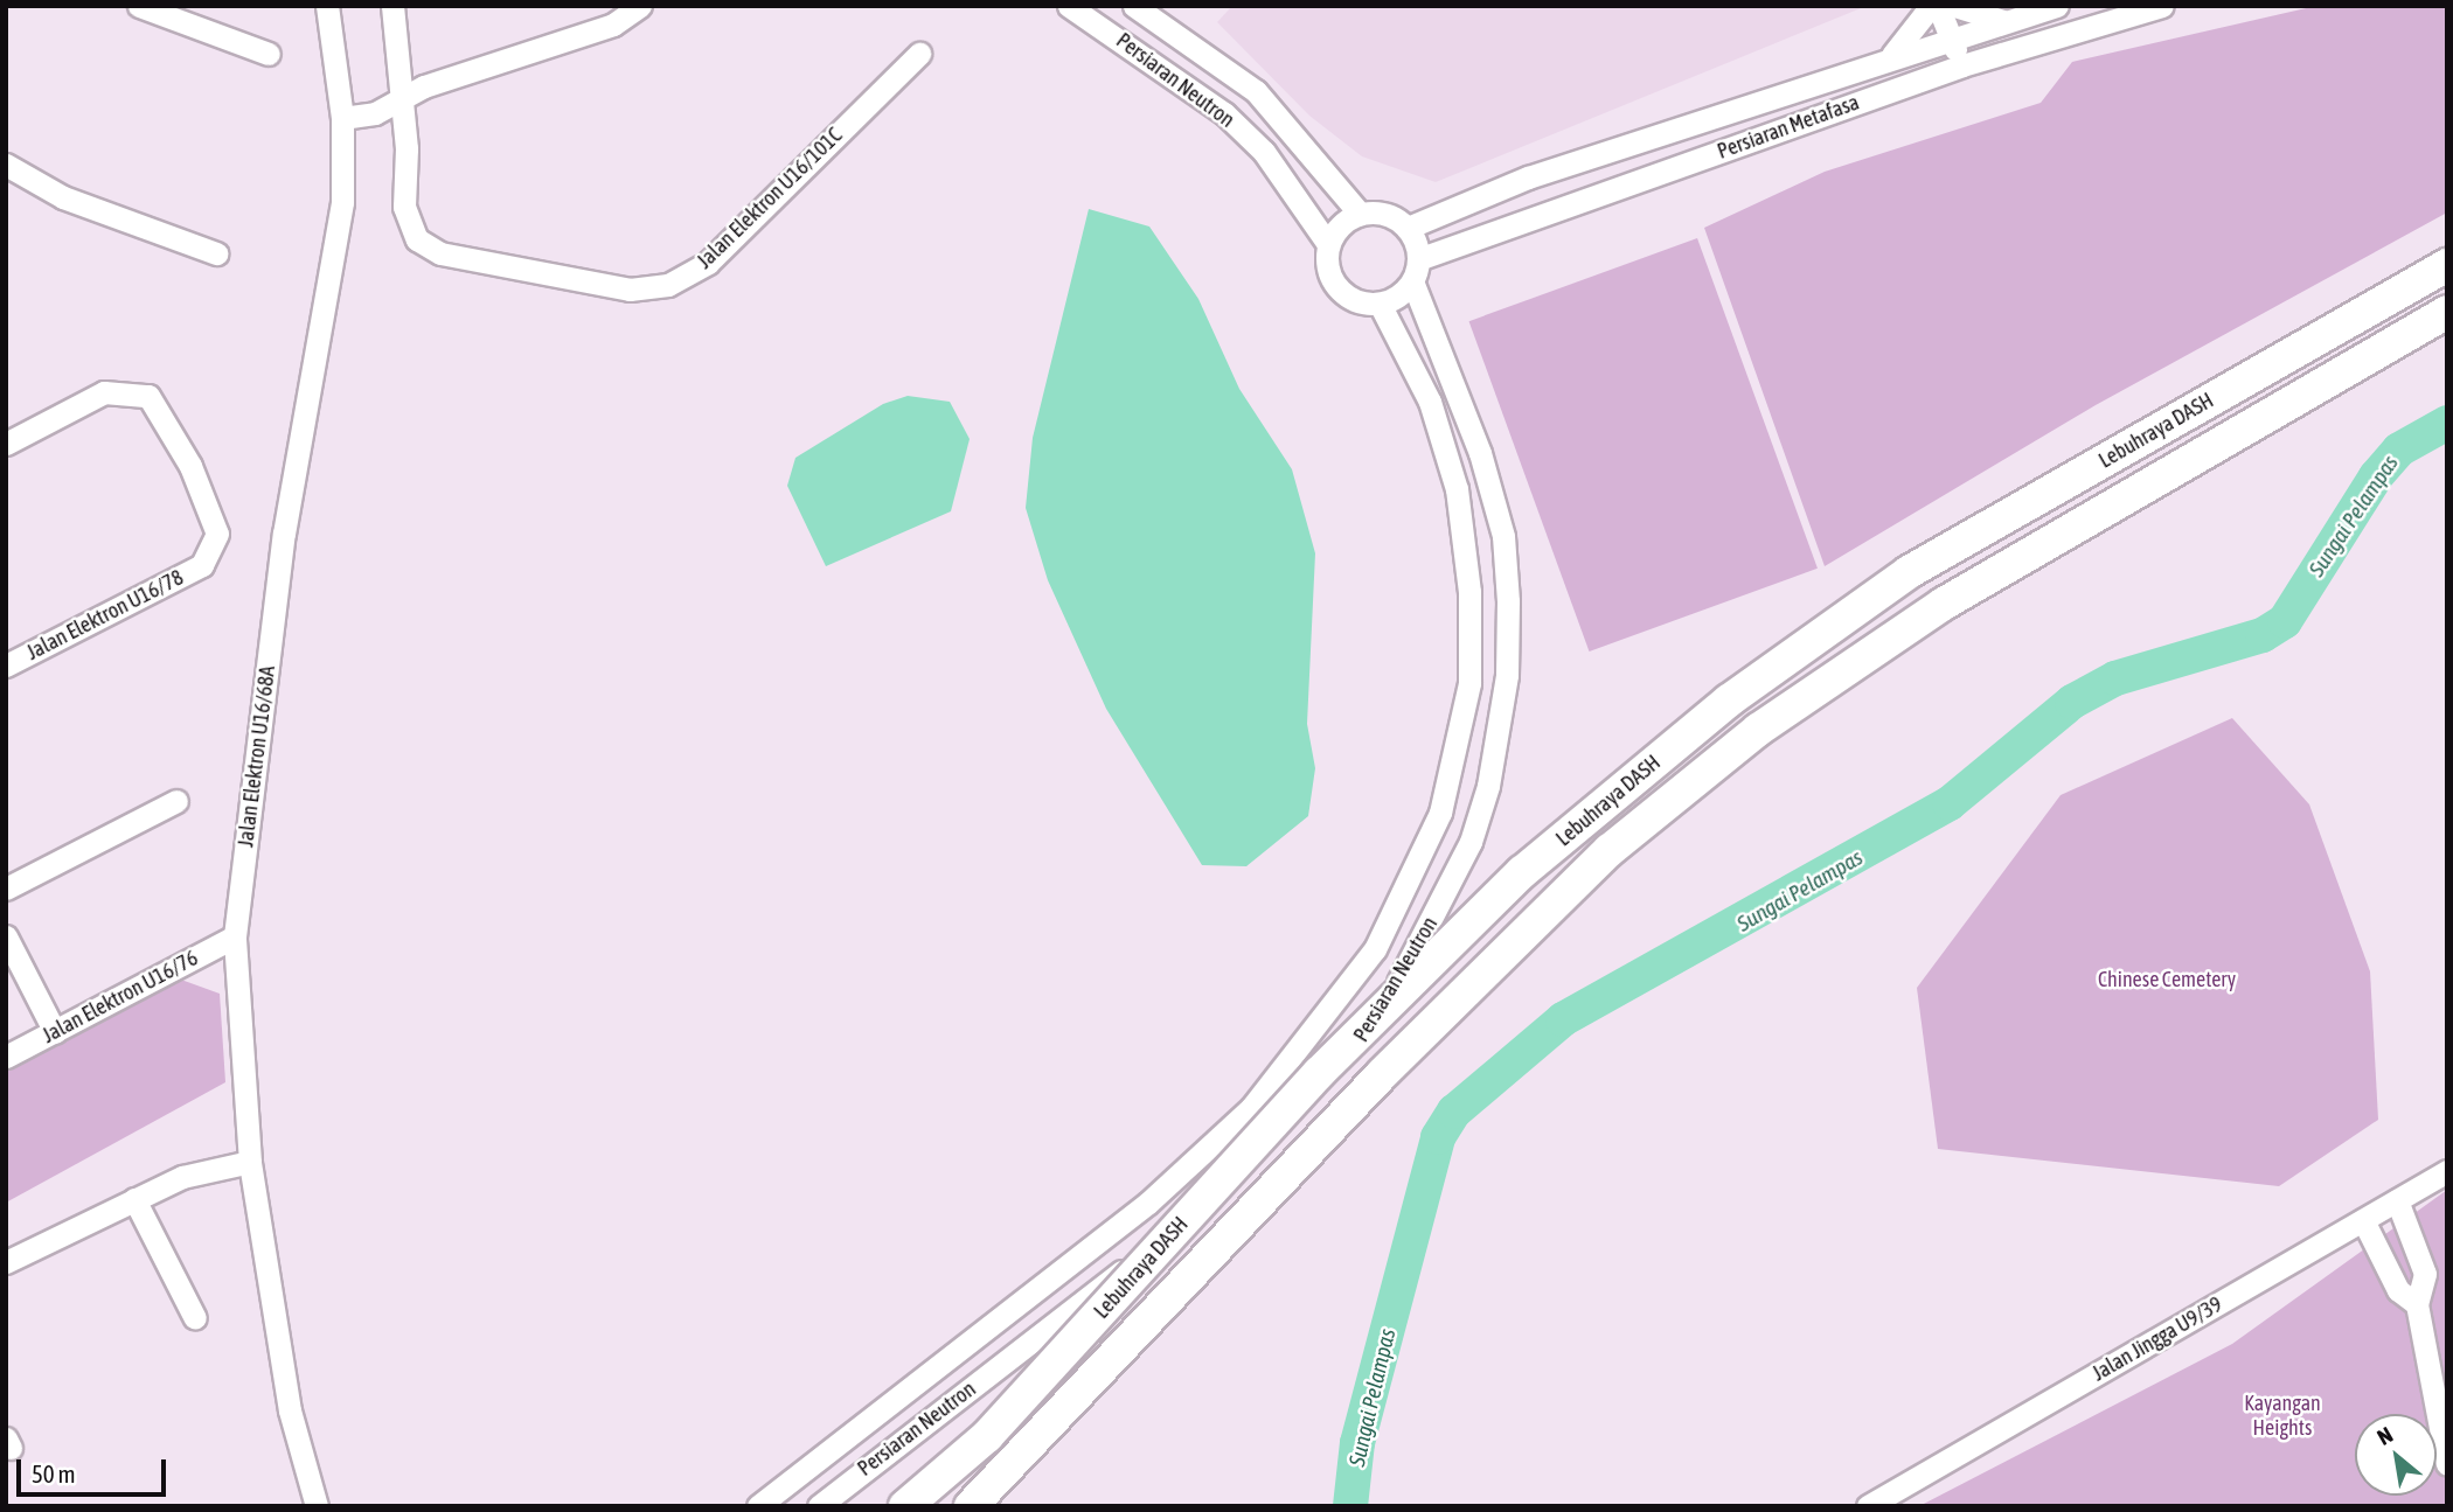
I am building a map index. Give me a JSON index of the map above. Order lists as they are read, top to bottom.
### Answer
{
  "streets": {
    "highway": ["Lebuhraya DASH"],
    "street": [
      "Persiaran Neutron",
      "Persiaran Metafasa",
      "Jalan Elektron U16/101C",
      "Jalan Elektron U16/78",
      "Jalan Elektron U16/68A",
      "Jalan Elektron U16/76",
      "Jalan Jingga U9/39"
    ]
  },
  "crossings": [
    ["Persiaran Neutron", "Persiaran Metafasa"],
    ["Jalan Elektron U16/68A", "Jalan Elektron U16/76"]
  ],
  "water": ["Sungai Pelampas"],
  "parks": ["Chinese Cemetery", "Kayangan Heights"],
  "scale_bar": "50 m",
  "north": "top left"
}
